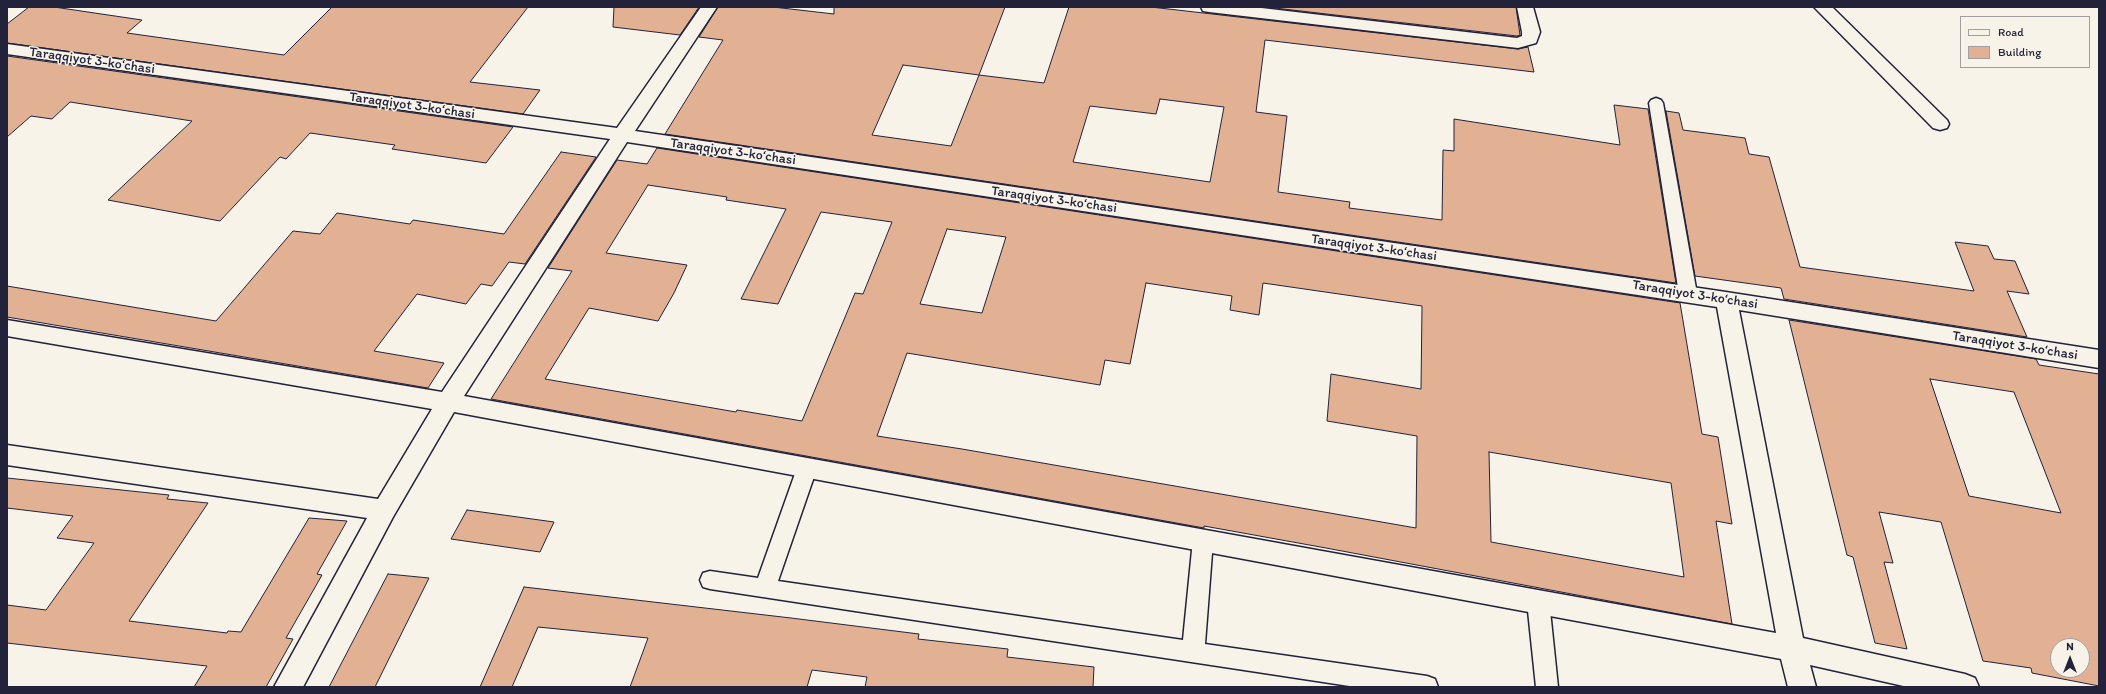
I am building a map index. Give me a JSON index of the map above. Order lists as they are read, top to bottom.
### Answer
{
  "streets": {
    "street": ["Taraqqiyot 3-koʻchasi"]
  },
  "legend": ["Road", "Building"],
  "north": "top"
}
